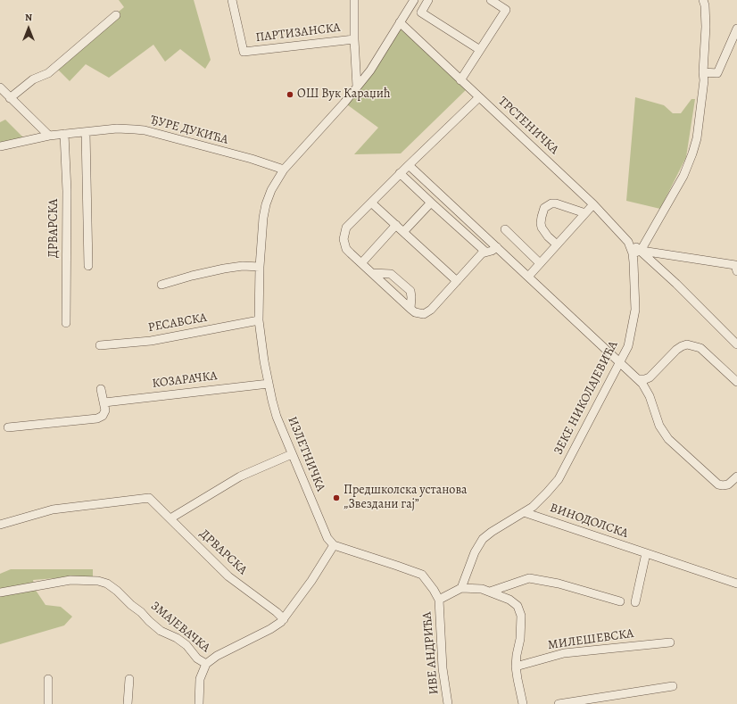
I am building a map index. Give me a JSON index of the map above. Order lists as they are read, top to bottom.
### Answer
{
  "streets": {
    "street": [
      "ПАРТИЗАНСКА",
      "ТРСТЕНИЧКА",
      "ЂУРЕ ДУКИЋА",
      "ДРВАРСКА",
      "РЕСАВСКА",
      "КОЗАРАЧКА",
      "ЗЕКЕ НИКОЛАЈЕВИЋА",
      "ИЗЛЕТНИЧКА",
      "ВИНОДОЛСКА",
      "ЗМАЈЕВАЧКА",
      "МИЛЕШЕВСКА",
      "ИВЕ АНДРИЋА"
    ]
  },
  "crossings": [
    ["ТРСТЕНИЧКА", "ЗЕКЕ НИКОЛАЈЕВИЋА"],
    ["ТРСТЕНИЧКА", "ИЗЛЕТНИЧКА"],
    ["ЂУРЕ ДУКИЋА", "ДРВАРСКА"],
    ["ЂУРЕ ДУКИЋА", "ИЗЛЕТНИЧКА"],
    ["ДРВАРСКА", "ЗМАЈЕВАЧКА"],
    ["РЕСАВСКА", "ИЗЛЕТНИЧКА"],
    ["КОЗАРАЧКА", "ИЗЛЕТНИЧКА"],
    ["ЗЕКЕ НИКОЛАЈЕВИЋА", "ВИНОДОЛСКА"],
    ["ИЗЛЕТНИЧКА", "ЗМАЈЕВАЧКА"]
  ],
  "places": ["ОШ Вук Караџић", "Предшколска установа „Звездани гај”"],
  "north": "top"
}
